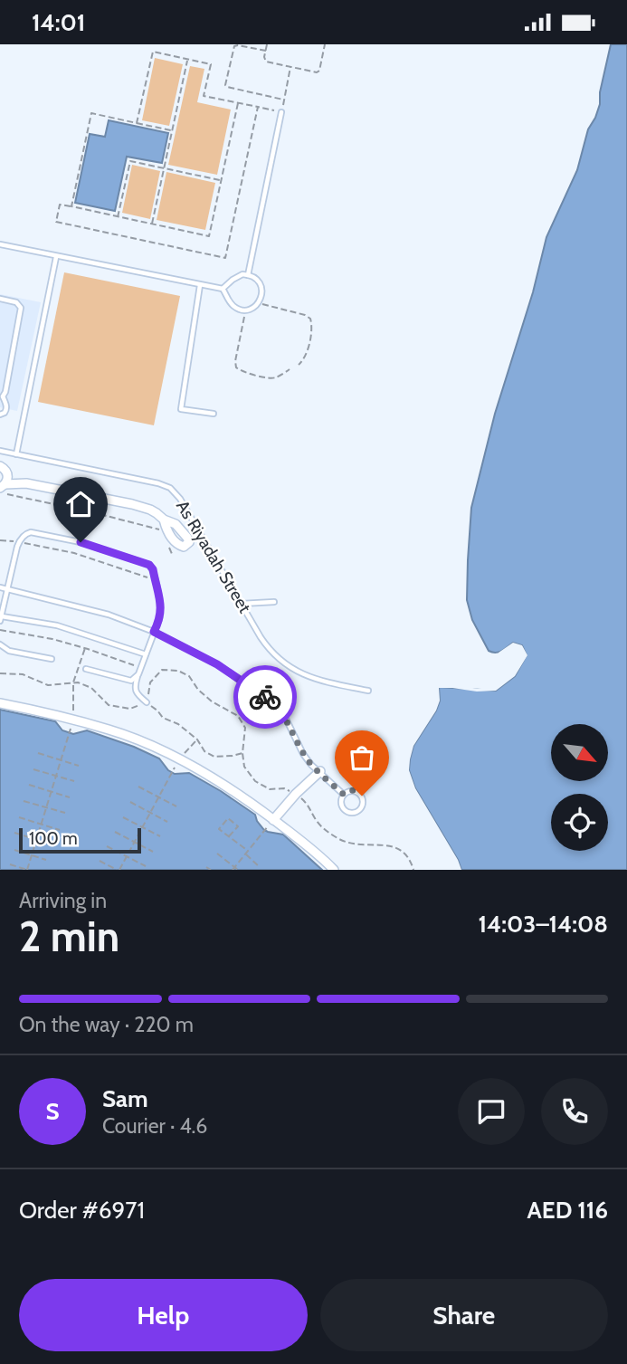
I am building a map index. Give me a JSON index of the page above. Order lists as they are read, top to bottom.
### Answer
{
  "streets": {
    "street": ["As Riyadah Street"]
  },
  "scale_bar": "100 m",
  "north": "bottom right",
  "page": {
    "status": "14:01",
    "scale": "100 m",
    "heading": ["2 min", "Arriving in", "14:03–14:08"],
    "panel": [
      "Sam",
      "Courier · 4.6",
      "Order #6971",
      "AED 116"
    ],
    "bar": "On the way · 220 m",
    "round": "S",
    "buttons": ["Help", "Share"]
  }
}
